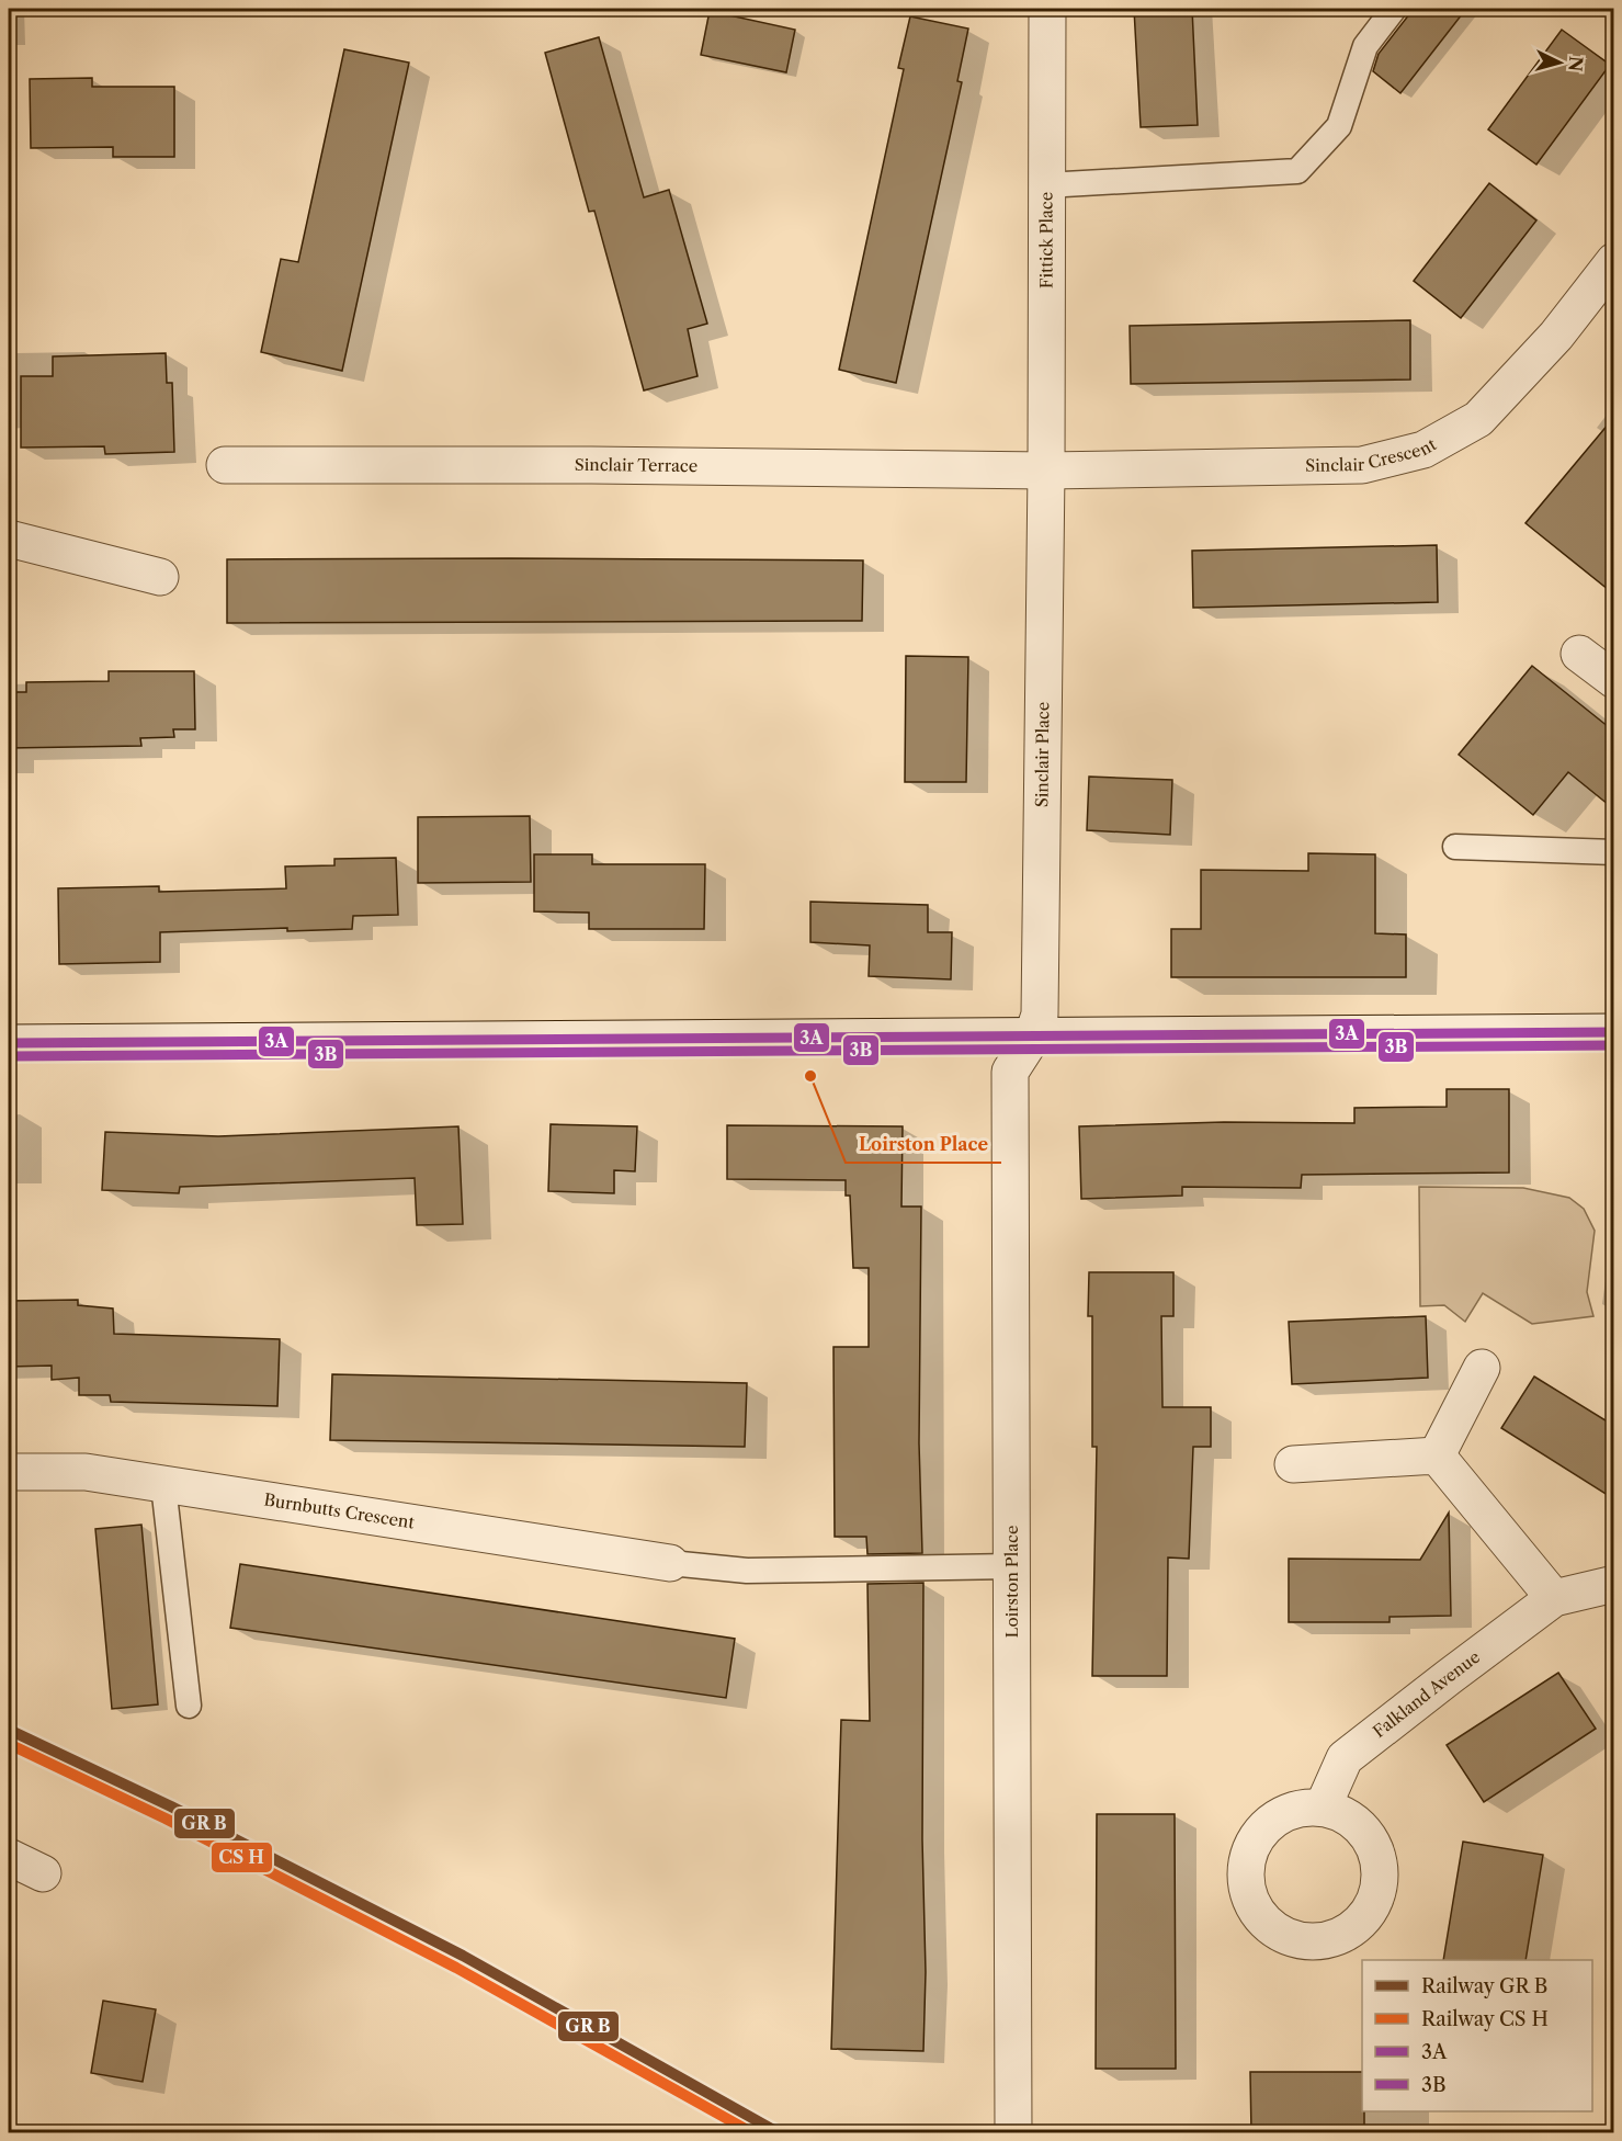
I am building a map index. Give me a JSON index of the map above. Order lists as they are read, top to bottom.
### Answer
{
  "streets": {
    "street": [
      "Fittick Place",
      "Sinclair Crescent",
      "Sinclair Terrace",
      "Sinclair Place",
      "Burnbutts Crescent",
      "Loirston Place",
      "Falkland Avenue"
    ]
  },
  "crossings": [
    ["Fittick Place", "Sinclair Crescent"],
    ["Fittick Place", "Sinclair Terrace"],
    ["Fittick Place", "Sinclair Place"],
    ["Sinclair Crescent", "Sinclair Terrace"],
    ["Sinclair Crescent", "Sinclair Place"],
    ["Sinclair Terrace", "Sinclair Place"],
    ["Sinclair Place", "Loirston Place"]
  ],
  "places": ["Loirston Place"],
  "lines": ["transit line 3A", "transit line 3B"],
  "legend": [
    "Railway GR B",
    "Railway CS H",
    "3A",
    "3B"
  ],
  "north": "right"
}
